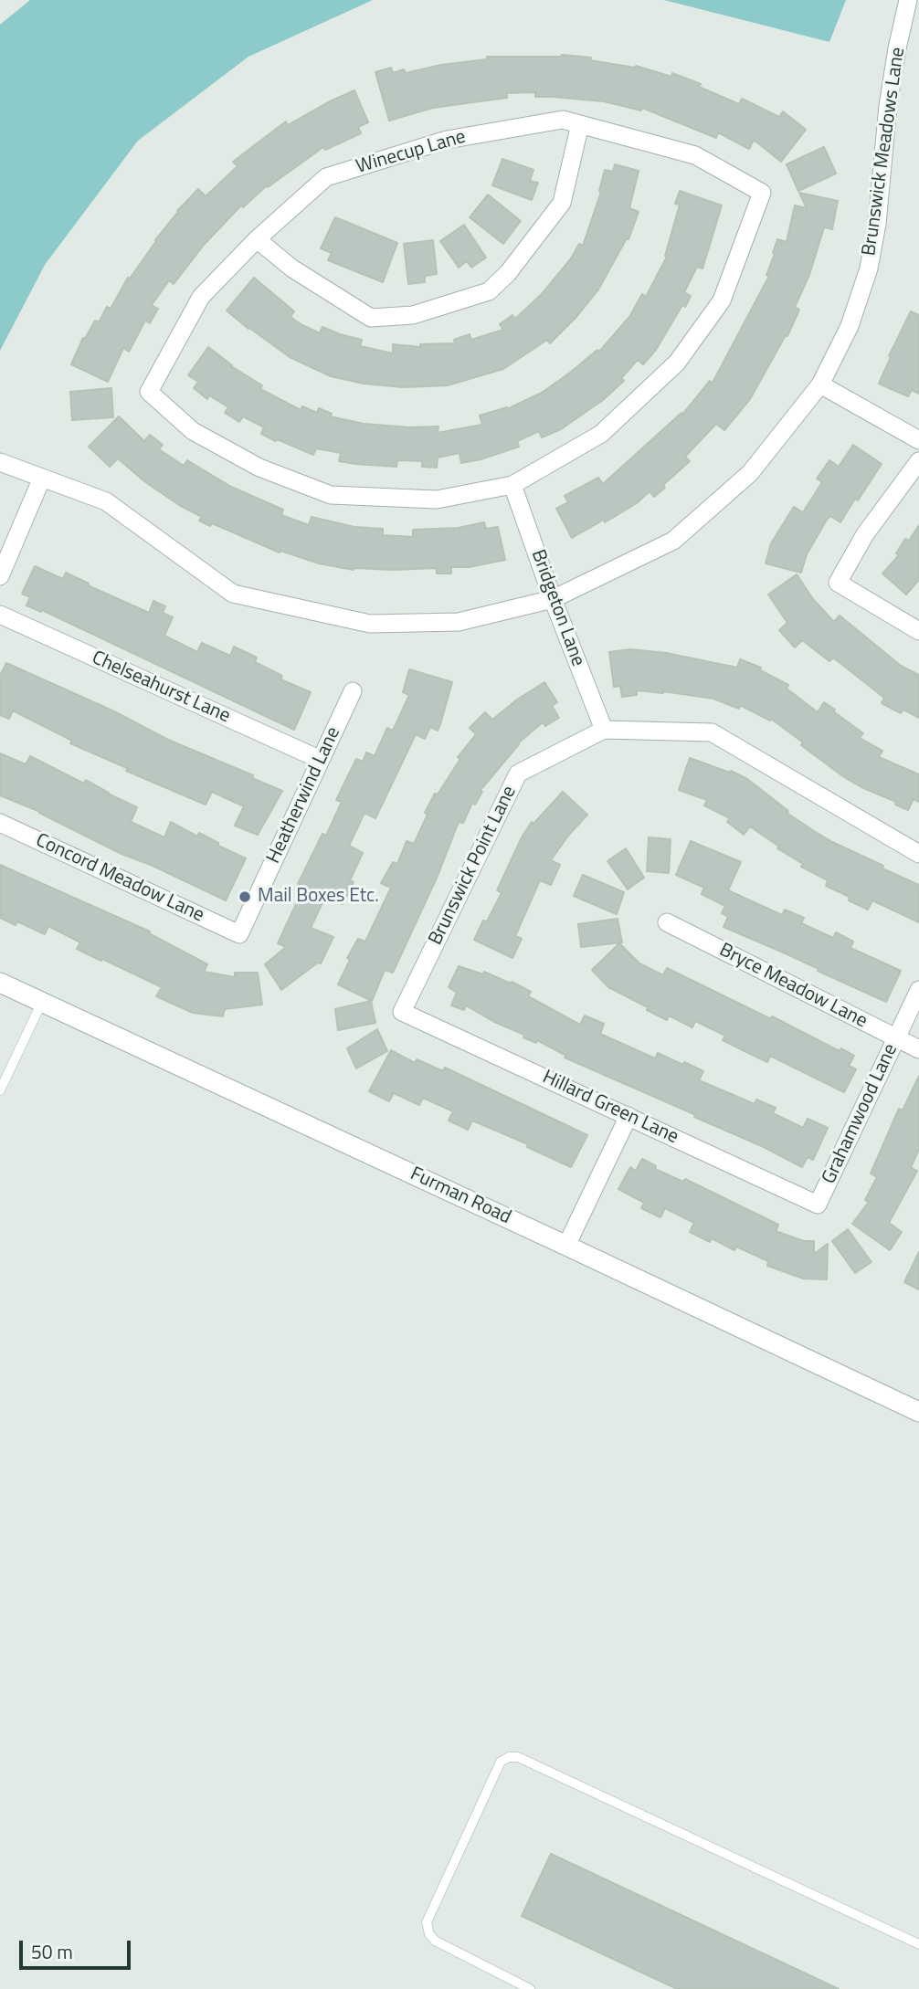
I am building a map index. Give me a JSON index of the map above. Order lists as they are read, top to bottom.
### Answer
{
  "streets": {
    "street": [
      "Brunswick Meadows Lane",
      "Winecup Lane",
      "Bridgeton Lane",
      "Chelseahurst Lane",
      "Heatherwind Lane",
      "Brunswick Point Lane",
      "Concord Meadow Lane",
      "Bryce Meadow Lane",
      "Hillard Green Lane",
      "Grahamwood Lane",
      "Furman Road"
    ]
  },
  "crossings": [
    ["Brunswick Meadows Lane", "Bridgeton Lane"],
    ["Winecup Lane", "Bridgeton Lane"],
    ["Bridgeton Lane", "Brunswick Point Lane"],
    ["Chelseahurst Lane", "Heatherwind Lane"],
    ["Heatherwind Lane", "Concord Meadow Lane"],
    ["Brunswick Point Lane", "Hillard Green Lane"],
    ["Bryce Meadow Lane", "Grahamwood Lane"],
    ["Hillard Green Lane", "Grahamwood Lane"]
  ],
  "places": ["Mail Boxes Etc."],
  "scale_bar": "50 m"
}
